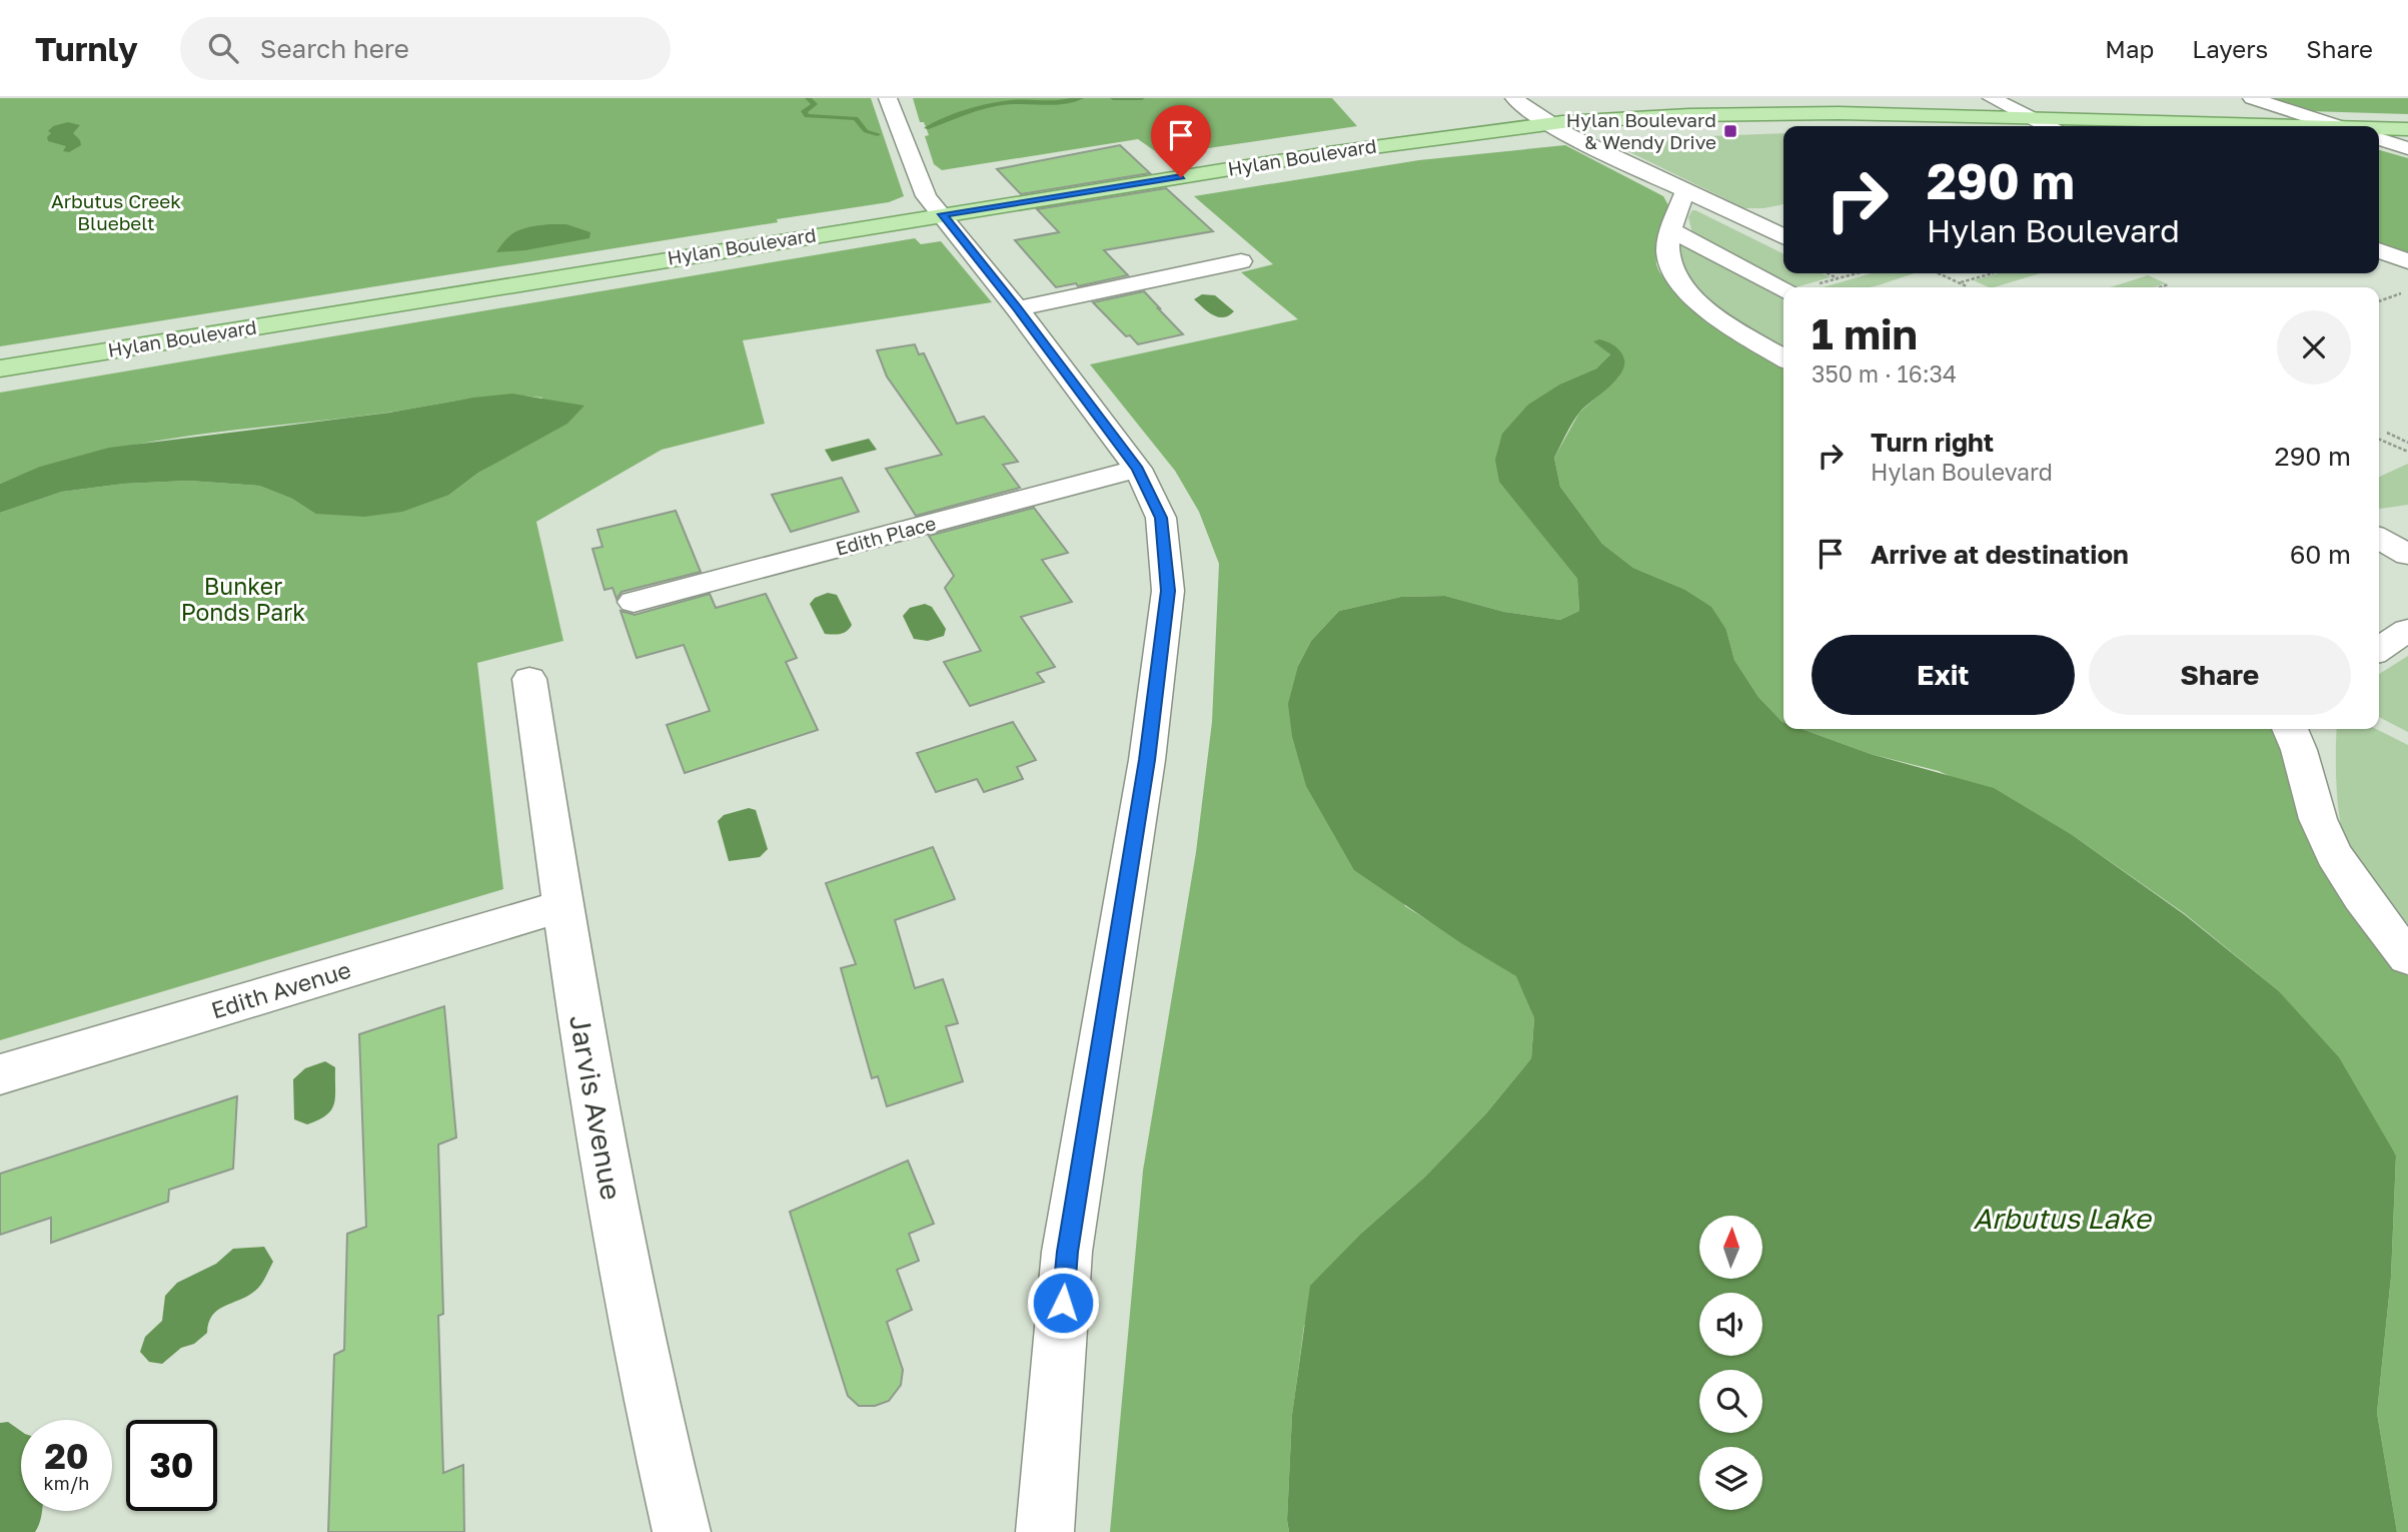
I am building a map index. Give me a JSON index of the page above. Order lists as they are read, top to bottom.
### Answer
{
  "streets": {
    "main road": ["Hylan Boulevard"],
    "street": ["Edith Place", "Edith Avenue", "Jarvis Avenue"]
  },
  "crossings": [
    ["Edith Avenue", "Jarvis Avenue"]
  ],
  "water": ["Arbutus Lake"],
  "parks": ["Arbutus Creek Bluebelt", "Bunker Ponds Park"],
  "places": {
    "transit": ["Hylan Boulevard & Wendy Drive"]
  },
  "north": "top",
  "page": {
    "header": "Turnly",
    "search": "Search here",
    "nav": ["Map", "Layers", "Share"],
    "turn": ["290 m", "Hylan Boulevard"],
    "heading": ["1 min", "350 m · 16:34"],
    "list": [
      {
        "name": "Turn right",
        "note": "Hylan Boulevard",
        "value": "290 m"
      },
      {
        "name": "Arrive at destination",
        "value": "60 m"
      }
    ],
    "buttons": ["Exit", "Share"],
    "speed": "20 km/h",
    "limit": "30"
  }
}
